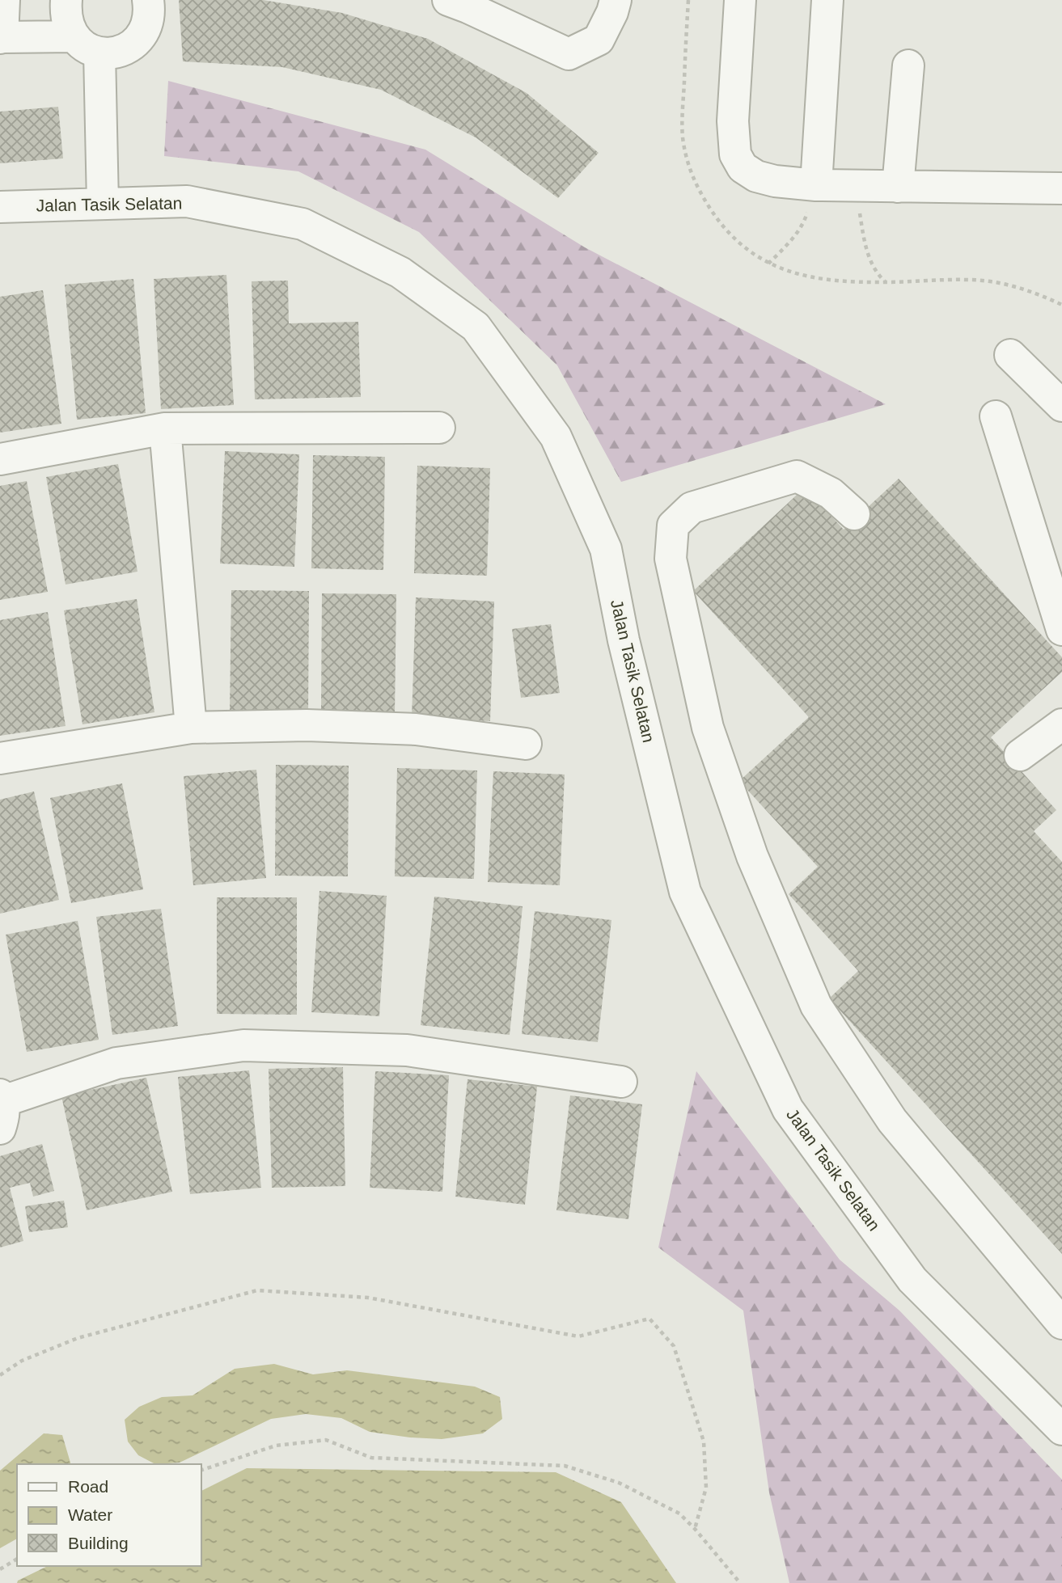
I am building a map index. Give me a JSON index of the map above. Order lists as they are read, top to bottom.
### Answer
{
  "streets": {
    "street": ["Jalan Tasik Selatan"]
  },
  "legend": ["Road", "Water", "Building"]
}
